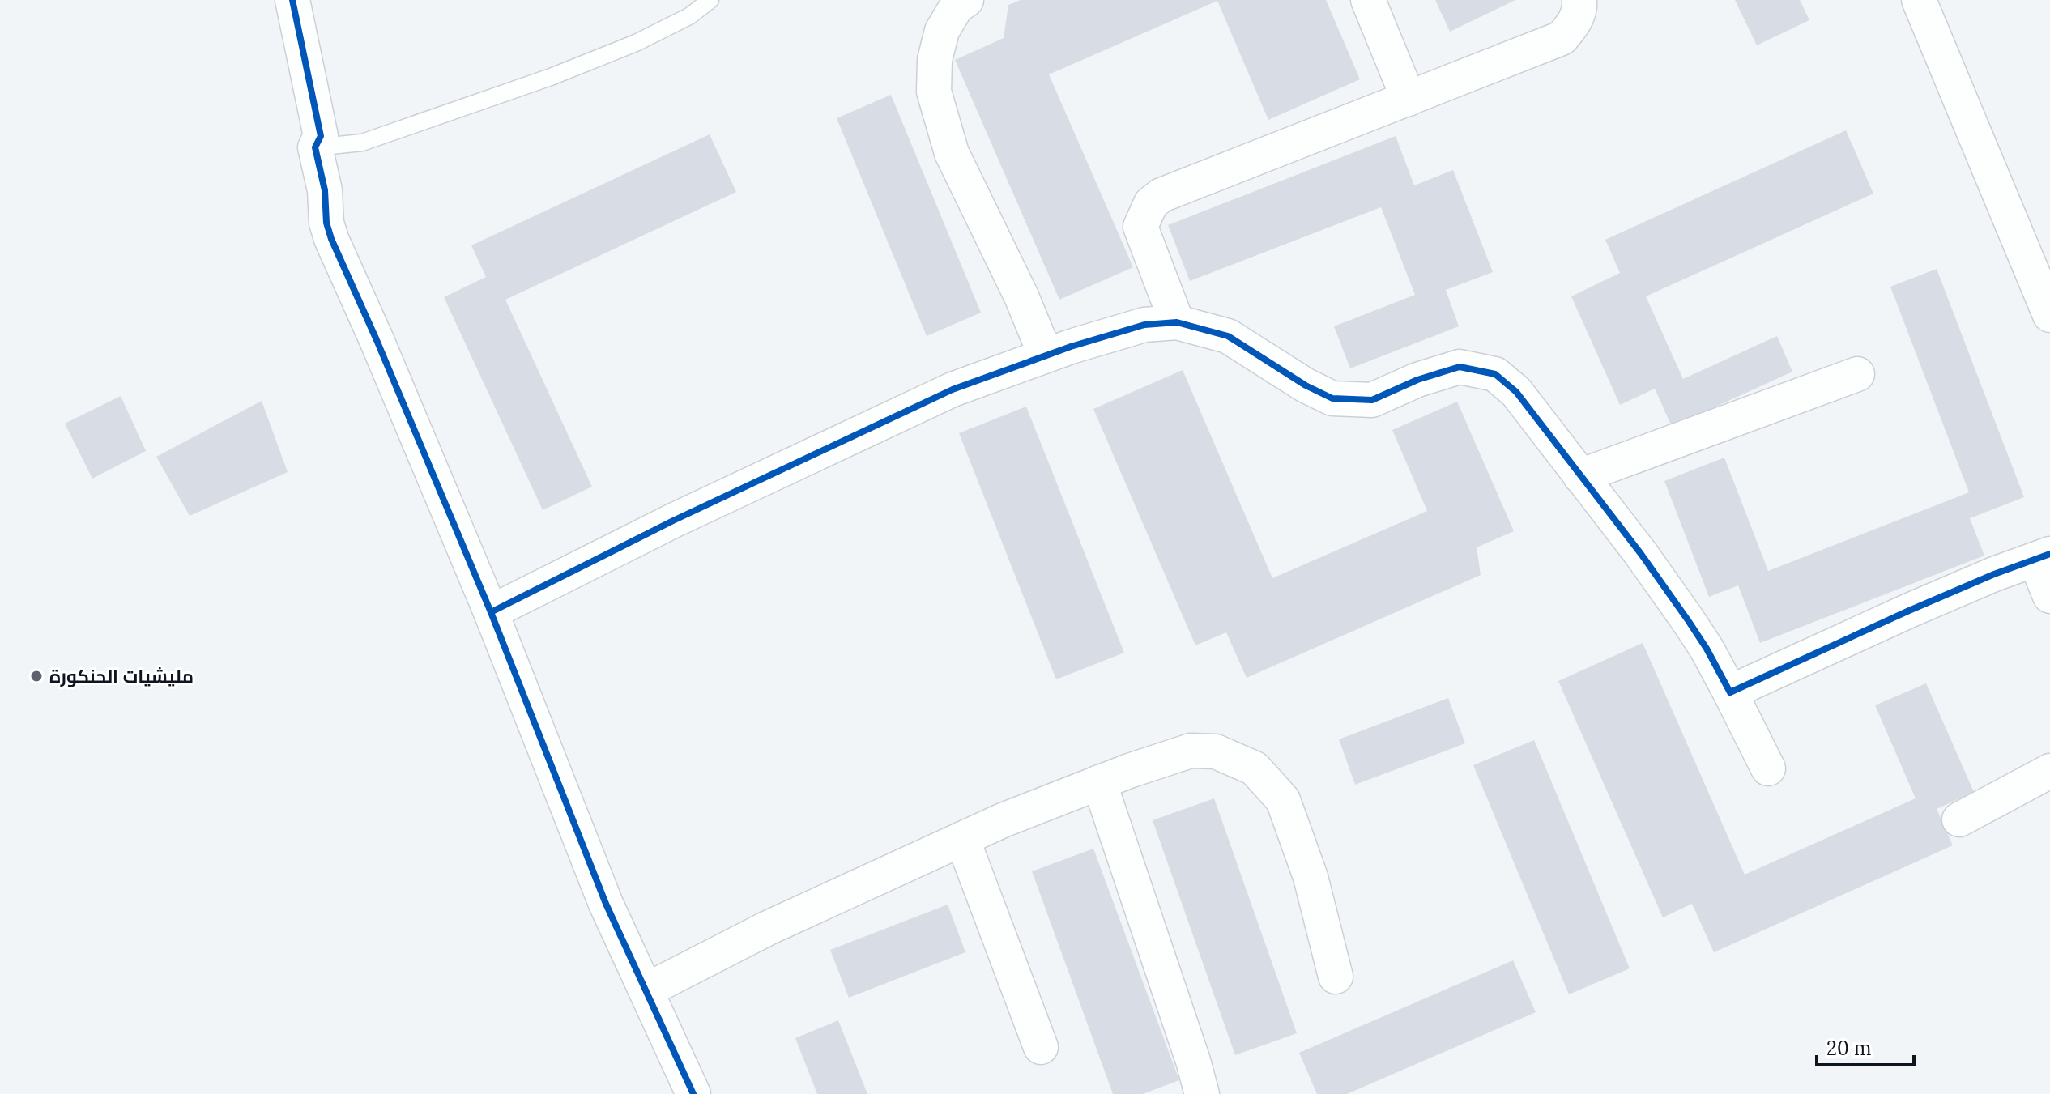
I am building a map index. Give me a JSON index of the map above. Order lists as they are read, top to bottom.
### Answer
{
  "places": ["مليشيات الحنكورة"],
  "scale_bar": "20 m"
}
